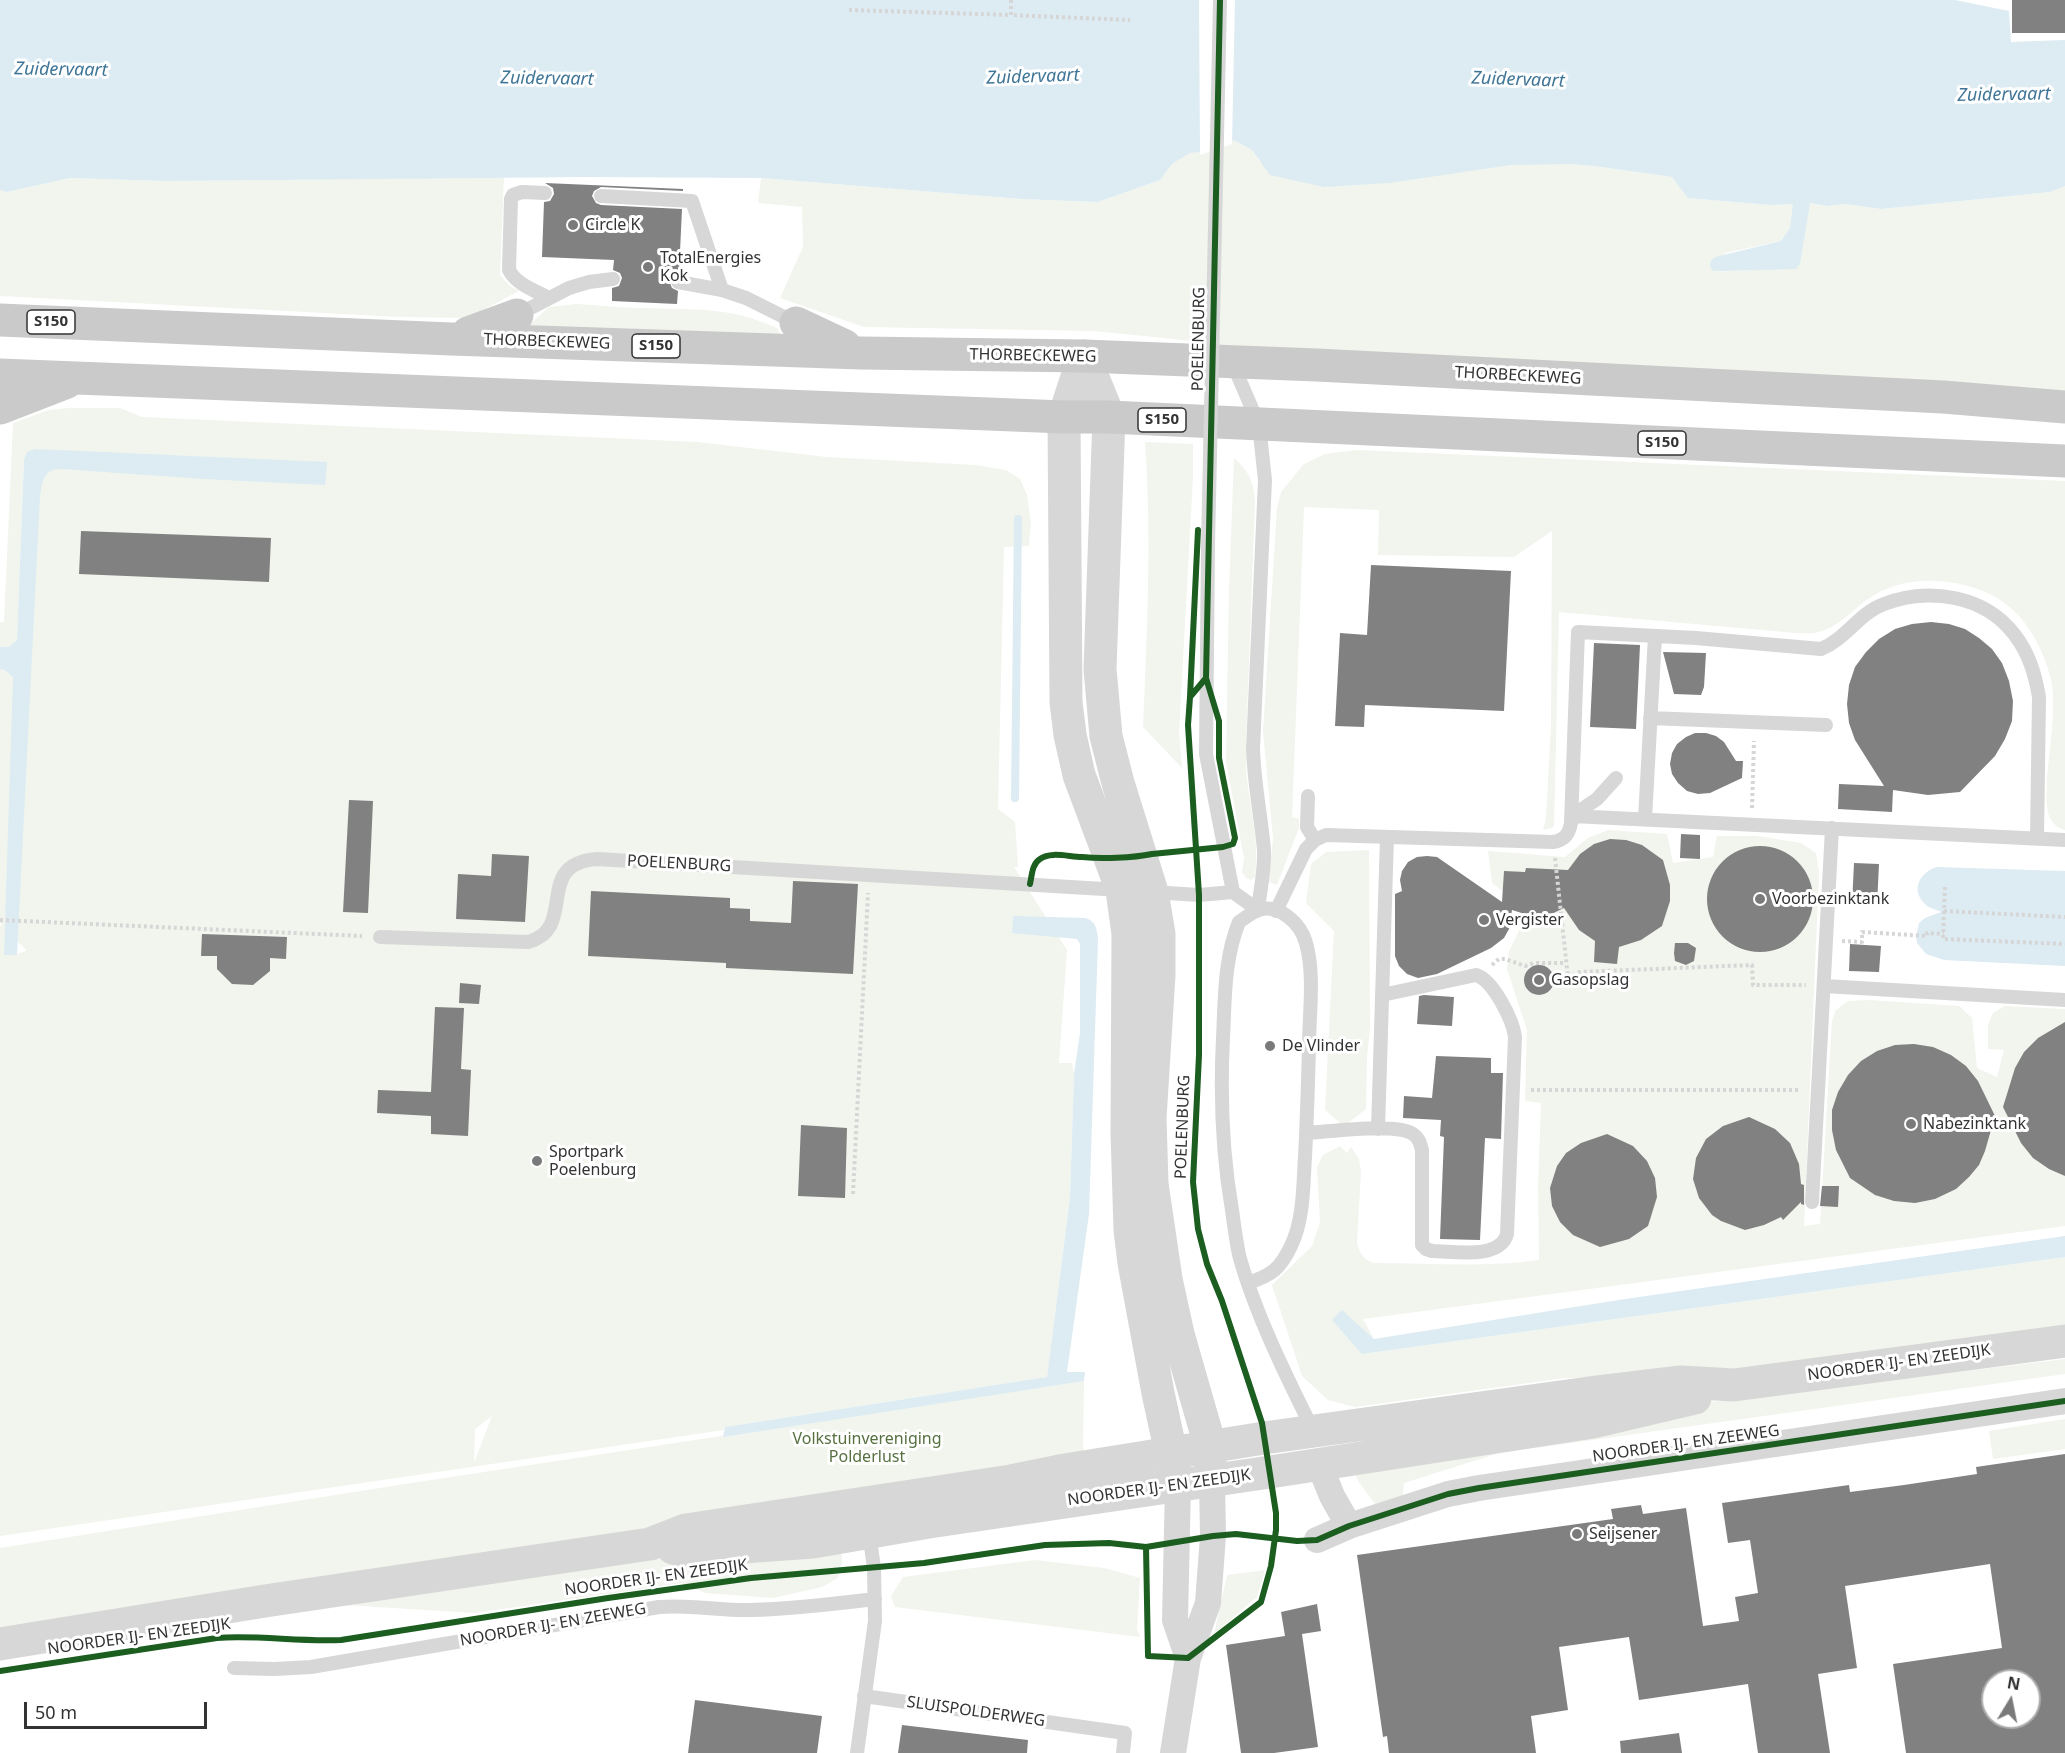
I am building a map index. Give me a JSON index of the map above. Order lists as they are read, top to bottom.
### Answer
{
  "streets": {
    "main road": ["S150", "THORBECKEWEG"],
    "street": ["POELENBURG", "NOORDER IJ- EN ZEEDIJK", "NOORDER IJ- EN ZEEWEG"],
    "lane": ["SLUISPOLDERWEG"]
  },
  "crossings": [
    ["S150", "POELENBURG"],
    ["POELENBURG", "THORBECKEWEG"],
    ["POELENBURG", "NOORDER IJ- EN ZEEDIJK"]
  ],
  "water": ["Zuidervaart"],
  "parks": ["Volkstuinvereniging Polderlust"],
  "places": [
    "Circle K",
    "TotalEnergies Kok",
    "Voorbezinktank",
    "Vergister",
    "Gasopslag",
    "De Vlinder",
    "Nabezinktank",
    "Sportpark Poelenburg",
    "Seijsener"
  ],
  "scale_bar": "50 m",
  "north": "top"
}
